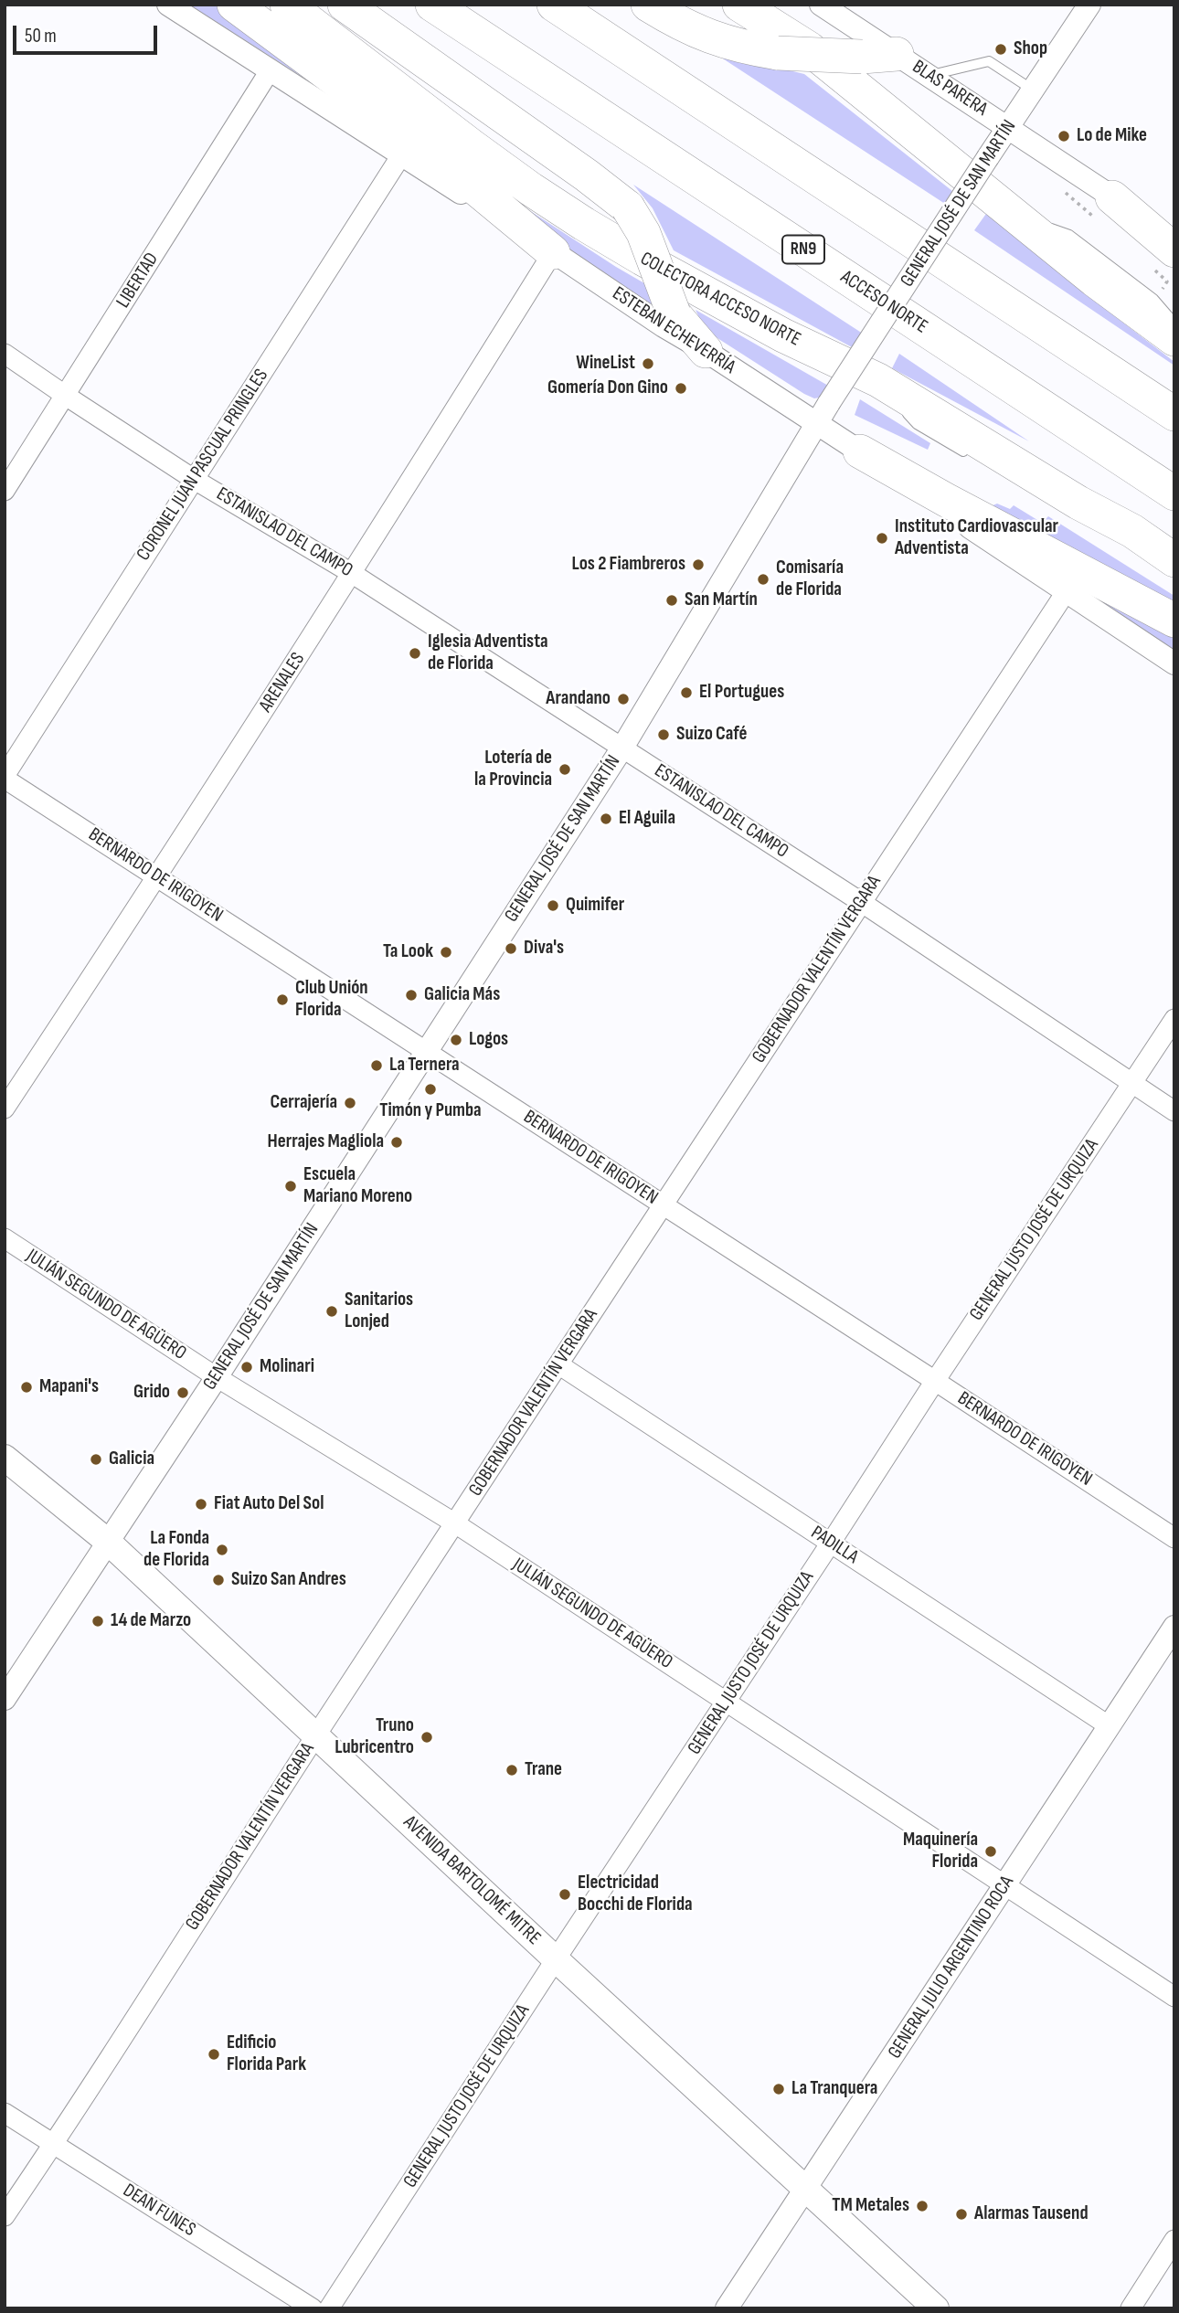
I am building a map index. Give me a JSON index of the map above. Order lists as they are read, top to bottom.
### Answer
{
  "streets": {
    "highway": ["RN9", "COLECTORA ACCESO NORTE", "ACCESO NORTE"],
    "main road": ["AVENIDA BARTOLOMÉ MITRE"],
    "street": [
      "BLAS PARERA",
      "GENERAL JOSÉ DE SAN MARTÍN",
      "LIBERTAD",
      "ESTEBAN ECHEVERRÍA",
      "CORONEL JUAN PASCUAL PRINGLES",
      "ESTANISLAO DEL CAMPO",
      "ARENALES",
      "BERNARDO DE IRIGOYEN",
      "GOBERNADOR VALENTÍN VERGARA",
      "GENERAL JUSTO JOSÉ DE URQUIZA",
      "JULIÁN SEGUNDO DE AGÜERO",
      "PADILLA",
      "GENERAL JULIO ARGENTINO ROCA",
      "DEAN FUNES"
    ]
  },
  "crossings": [
    ["BLAS PARERA", "GENERAL JOSÉ DE SAN MARTÍN"],
    ["GENERAL JOSÉ DE SAN MARTÍN", "ESTEBAN ECHEVERRÍA"],
    ["GENERAL JOSÉ DE SAN MARTÍN", "ESTANISLAO DEL CAMPO"],
    ["GENERAL JOSÉ DE SAN MARTÍN", "BERNARDO DE IRIGOYEN"],
    ["GENERAL JOSÉ DE SAN MARTÍN", "JULIÁN SEGUNDO DE AGÜERO"],
    ["GENERAL JOSÉ DE SAN MARTÍN", "AVENIDA BARTOLOMÉ MITRE"],
    ["LIBERTAD", "ESTEBAN ECHEVERRÍA"],
    ["LIBERTAD", "ESTANISLAO DEL CAMPO"],
    ["ESTEBAN ECHEVERRÍA", "CORONEL JUAN PASCUAL PRINGLES"],
    ["ESTEBAN ECHEVERRÍA", "ARENALES"],
    ["ESTEBAN ECHEVERRÍA", "GOBERNADOR VALENTÍN VERGARA"],
    ["CORONEL JUAN PASCUAL PRINGLES", "ESTANISLAO DEL CAMPO"],
    ["CORONEL JUAN PASCUAL PRINGLES", "BERNARDO DE IRIGOYEN"],
    ["ESTANISLAO DEL CAMPO", "ARENALES"],
    ["ESTANISLAO DEL CAMPO", "GOBERNADOR VALENTÍN VERGARA"],
    ["ESTANISLAO DEL CAMPO", "GENERAL JUSTO JOSÉ DE URQUIZA"],
    ["ARENALES", "BERNARDO DE IRIGOYEN"],
    ["BERNARDO DE IRIGOYEN", "GOBERNADOR VALENTÍN VERGARA"],
    ["BERNARDO DE IRIGOYEN", "GENERAL JUSTO JOSÉ DE URQUIZA"],
    ["GOBERNADOR VALENTÍN VERGARA", "JULIÁN SEGUNDO DE AGÜERO"],
    ["GOBERNADOR VALENTÍN VERGARA", "PADILLA"],
    ["GOBERNADOR VALENTÍN VERGARA", "AVENIDA BARTOLOMÉ MITRE"],
    ["GOBERNADOR VALENTÍN VERGARA", "DEAN FUNES"],
    ["GENERAL JUSTO JOSÉ DE URQUIZA", "JULIÁN SEGUNDO DE AGÜERO"],
    ["GENERAL JUSTO JOSÉ DE URQUIZA", "PADILLA"],
    ["GENERAL JUSTO JOSÉ DE URQUIZA", "AVENIDA BARTOLOMÉ MITRE"],
    ["JULIÁN SEGUNDO DE AGÜERO", "GENERAL JULIO ARGENTINO ROCA"],
    ["PADILLA", "GENERAL JULIO ARGENTINO ROCA"],
    ["AVENIDA BARTOLOMÉ MITRE", "GENERAL JULIO ARGENTINO ROCA"]
  ],
  "places": [
    "Shop",
    "Lo de Mike",
    "WineList",
    "Gomería Don Gino",
    "Instituto Cardiovascular Adventista",
    "Los 2 Fiambreros",
    "Comisaría de Florida",
    "San Martín",
    "Iglesia Adventista de Florida",
    "El Portugues",
    "Arandano",
    "Suizo Café",
    "Lotería de la Provincia",
    "El Aguila",
    "Quimifer",
    "Diva's",
    "Ta Look",
    "Galicia Más",
    "Club Unión Florida",
    "Logos",
    "La Ternera",
    "Timón y Pumba",
    "Cerrajería",
    "Herrajes Magliola",
    "Escuela Mariano Moreno",
    "Sanitarios Lonjed",
    "Molinari",
    "Mapani's",
    "Grido",
    "Galicia",
    "Fiat Auto Del Sol",
    "La Fonda de Florida",
    "Suizo San Andres",
    "14 de Marzo",
    "Truno Lubricentro",
    "Trane",
    "Maquinería Florida",
    "Electricidad Bocchi de Florida",
    "Edificio Florida Park",
    "La Tranquera",
    "TM Metales",
    "Alarmas Tausend"
  ],
  "scale_bar": "50 m"
}
